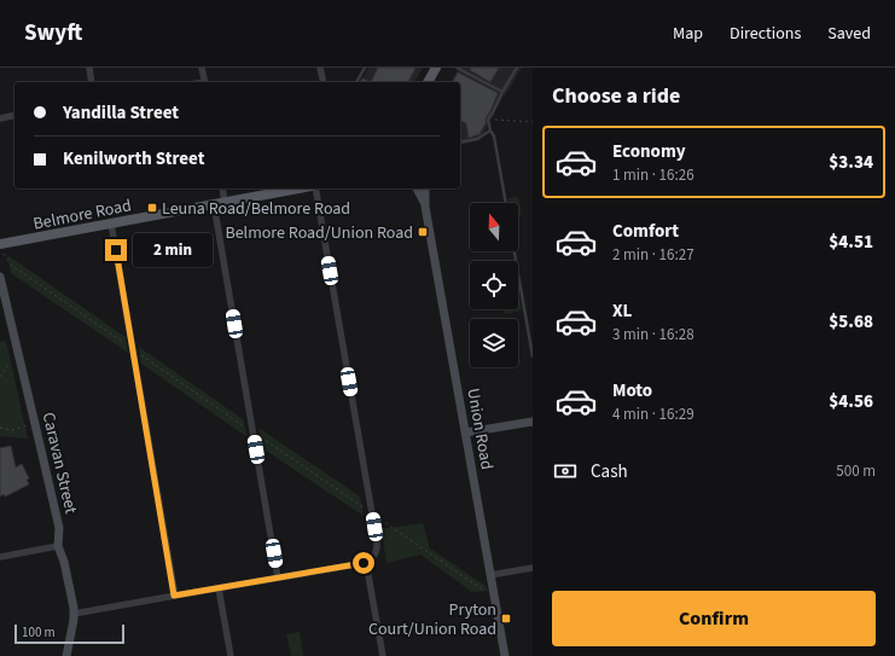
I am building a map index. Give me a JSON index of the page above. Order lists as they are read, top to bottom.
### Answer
{
  "streets": {
    "main road": ["Belmore Road", "Union Road", "Caravan Street"]
  },
  "places": {
    "transit": ["Leuna Road/Belmore Road", "Belmore Road/Union Road", "Pryton Court/Union Road"]
  },
  "scale_bar": "100 m",
  "north": "top",
  "page": {
    "header": "Swyft",
    "nav": ["Map", "Directions", "Saved"],
    "heading": "Choose a ride",
    "banner": ["Yandilla Street", "Kenilworth Street"],
    "list": [
      {
        "name": "Economy",
        "note": "1 min · 16:26",
        "value": "$3.34"
      },
      {
        "name": "Comfort",
        "note": "2 min · 16:27",
        "value": "$4.51"
      },
      {
        "name": "XL",
        "note": "3 min · 16:28",
        "value": "$5.68"
      },
      {
        "name": "Moto",
        "note": "4 min · 16:29",
        "value": "$4.56"
      }
    ],
    "bubble": "2 min",
    "pay": ["Cash", "500 m"],
    "buttons": "Confirm",
    "scale": "100 m"
  }
}
